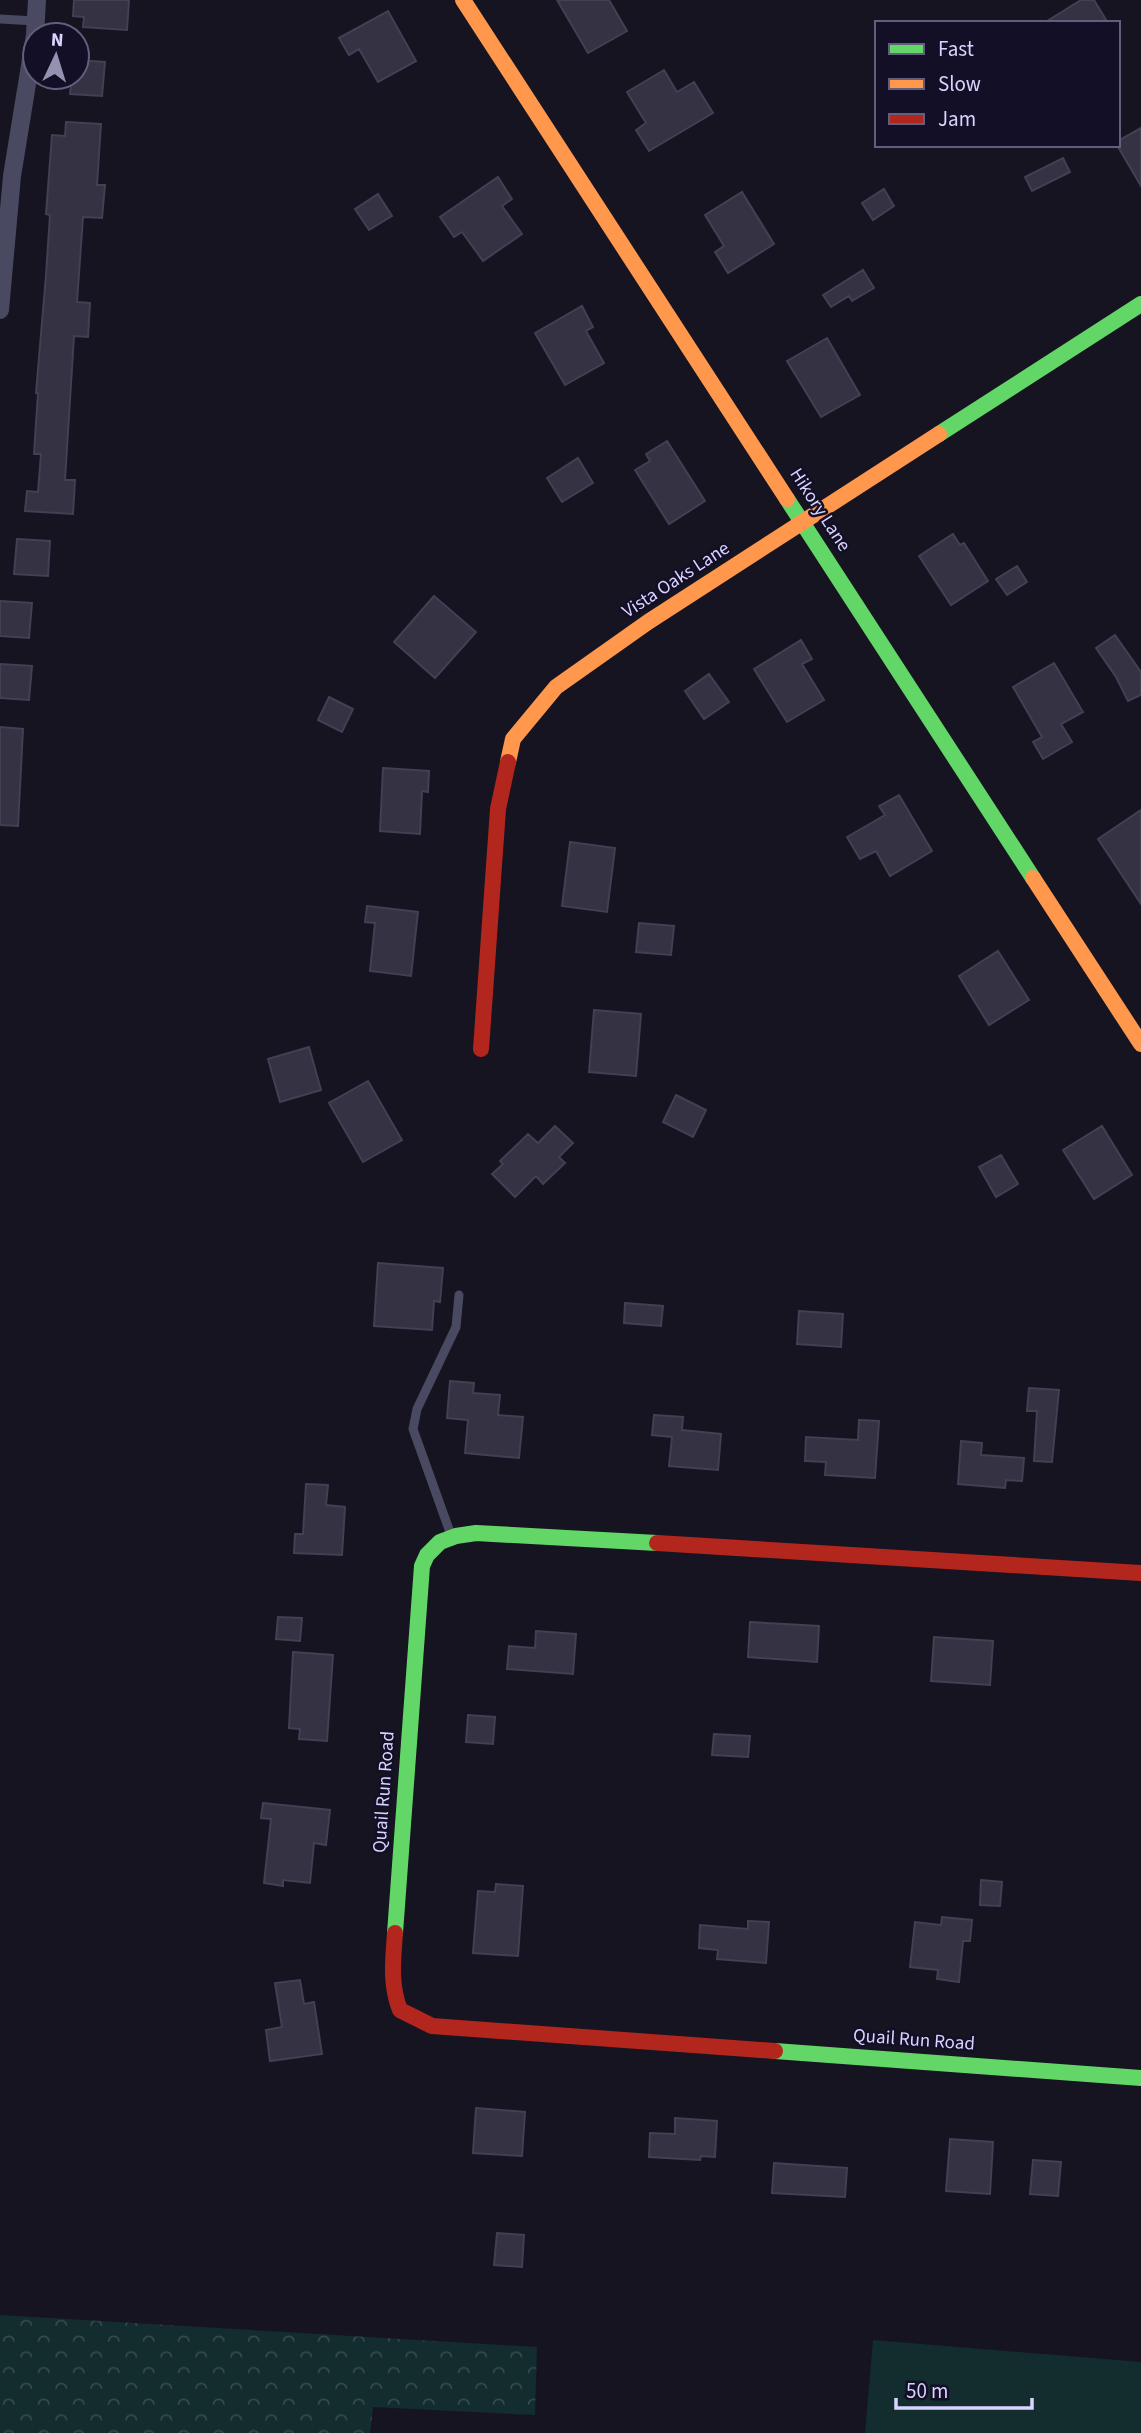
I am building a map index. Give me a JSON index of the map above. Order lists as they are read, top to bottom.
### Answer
{
  "streets": {
    "street": ["Hikory Lane", "Vista Oaks Lane", "Quail Run Road"]
  },
  "crossings": [
    ["Hikory Lane", "Vista Oaks Lane"]
  ],
  "legend": ["Fast", "Slow", "Jam"],
  "scale_bar": "50 m",
  "north": "top"
}
